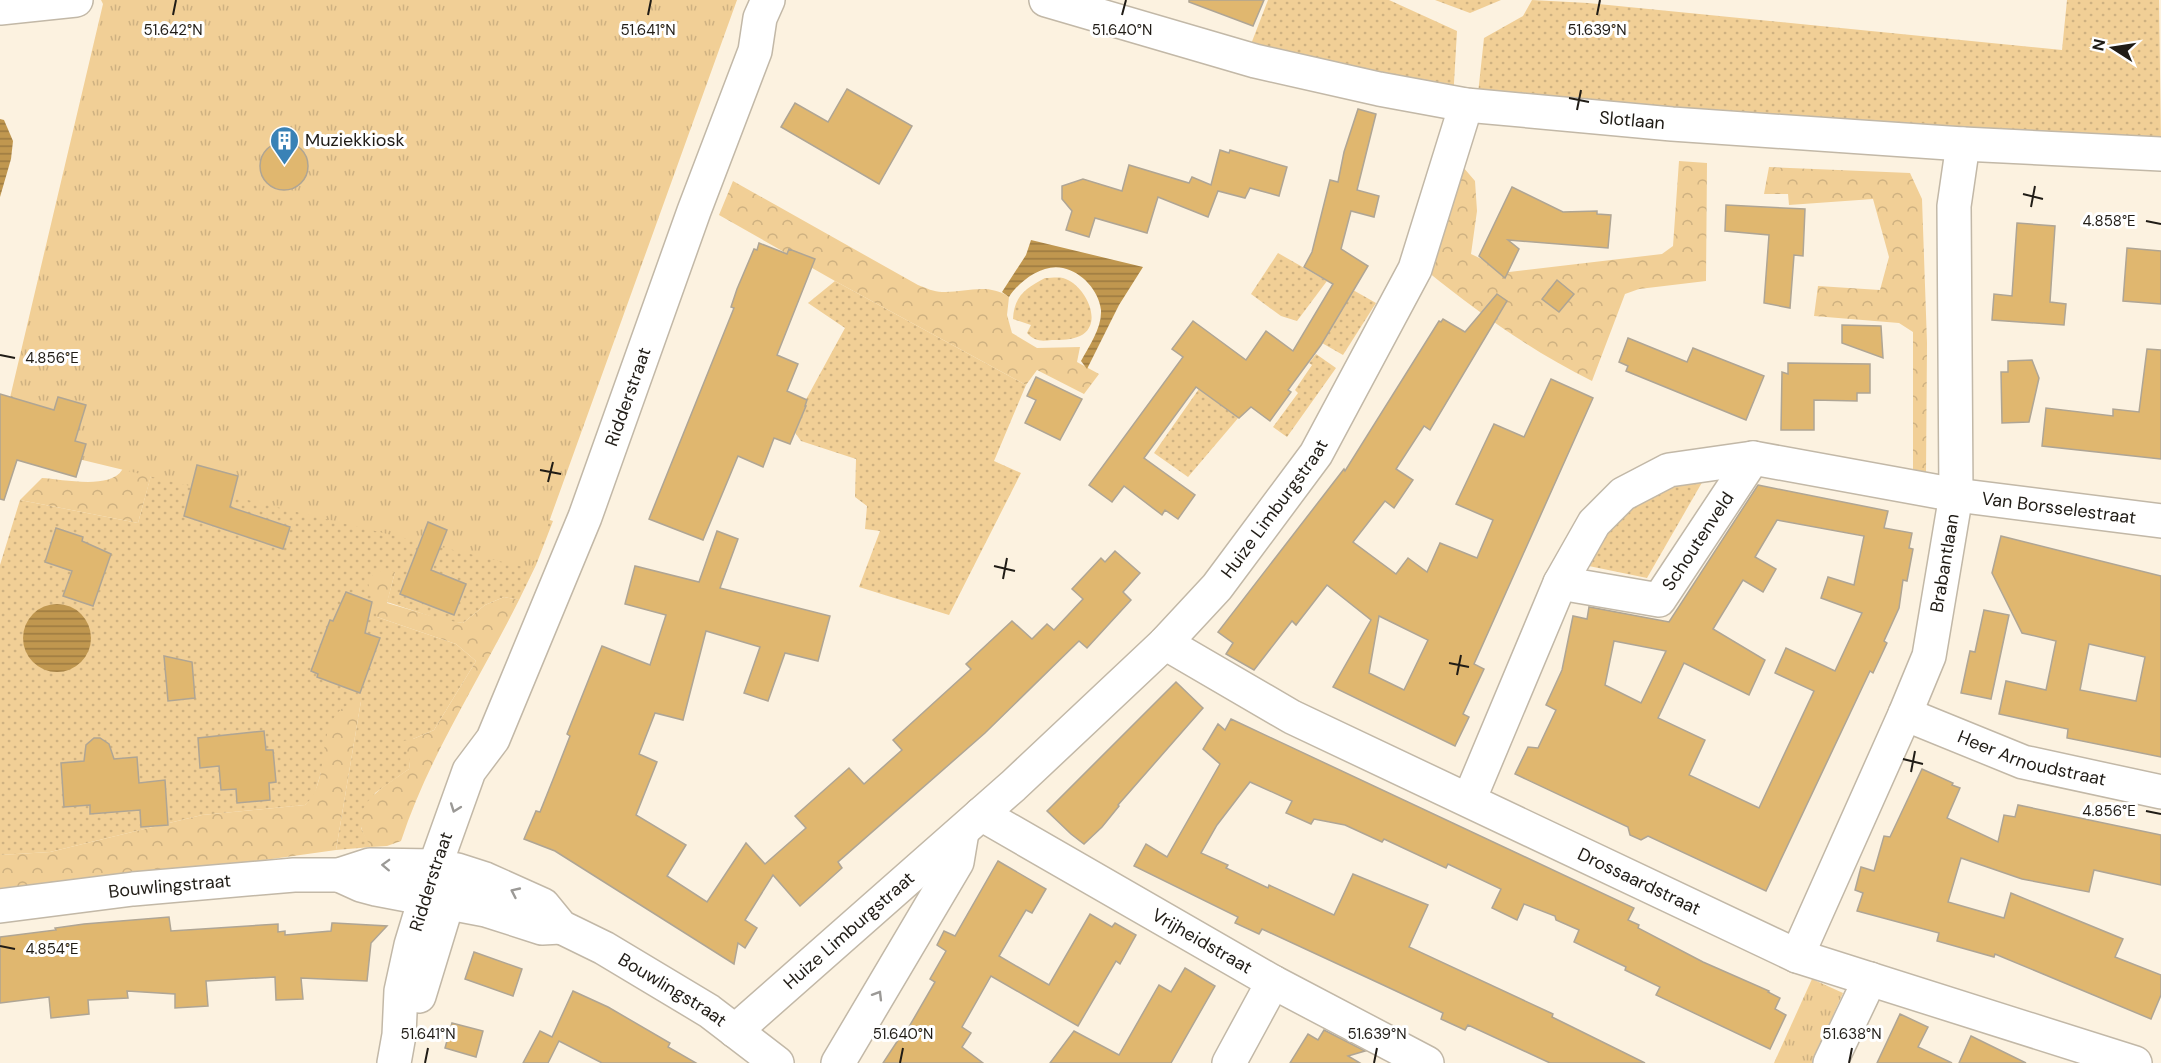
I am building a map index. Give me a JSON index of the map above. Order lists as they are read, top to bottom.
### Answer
{
  "streets": {
    "street": [
      "Slotlaan",
      "Ridderstraat",
      "Huize Limburgstraat",
      "Van Borsselestraat",
      "Schoutenveld",
      "Brabantlaan",
      "Heer Arnoudstraat",
      "Drossaardstraat",
      "Bouwlingstraat",
      "Vrijheidstraat"
    ]
  },
  "crossings": [
    ["Slotlaan", "Huize Limburgstraat"],
    ["Slotlaan", "Brabantlaan"],
    ["Ridderstraat", "Bouwlingstraat"],
    ["Huize Limburgstraat", "Drossaardstraat"],
    ["Huize Limburgstraat", "Bouwlingstraat"],
    ["Huize Limburgstraat", "Vrijheidstraat"],
    ["Van Borsselestraat", "Schoutenveld"],
    ["Van Borsselestraat", "Brabantlaan"],
    ["Schoutenveld", "Brabantlaan"],
    ["Schoutenveld", "Drossaardstraat"],
    ["Brabantlaan", "Heer Arnoudstraat"],
    ["Brabantlaan", "Drossaardstraat"]
  ],
  "places": {
    "building": ["Muziekkiosk"]
  },
  "north": "left",
  "coordinates": [
    "51.642°N",
    "51.641°N",
    "51.640°N",
    "51.639°N",
    "4.858°E",
    "4.856°E",
    "4.854°E",
    "51.638°N"
  ]
}
